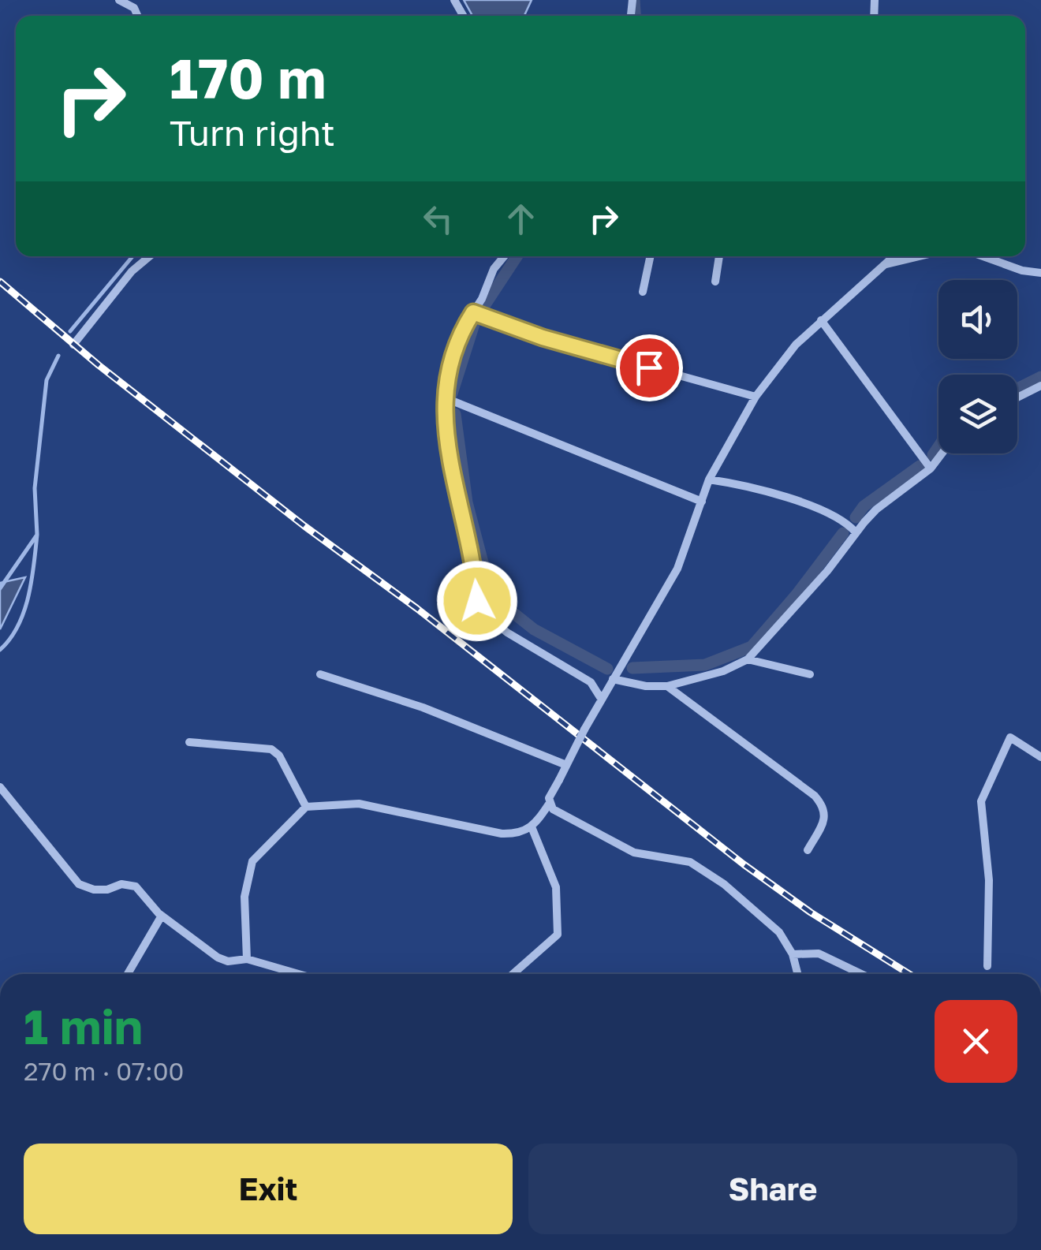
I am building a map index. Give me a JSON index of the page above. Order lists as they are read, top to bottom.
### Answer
{
  "page": {
    "turn": ["170 m", "Turn right"],
    "heading": ["1 min", "270 m · 07:00"],
    "buttons": ["Exit", "Share"]
  }
}
